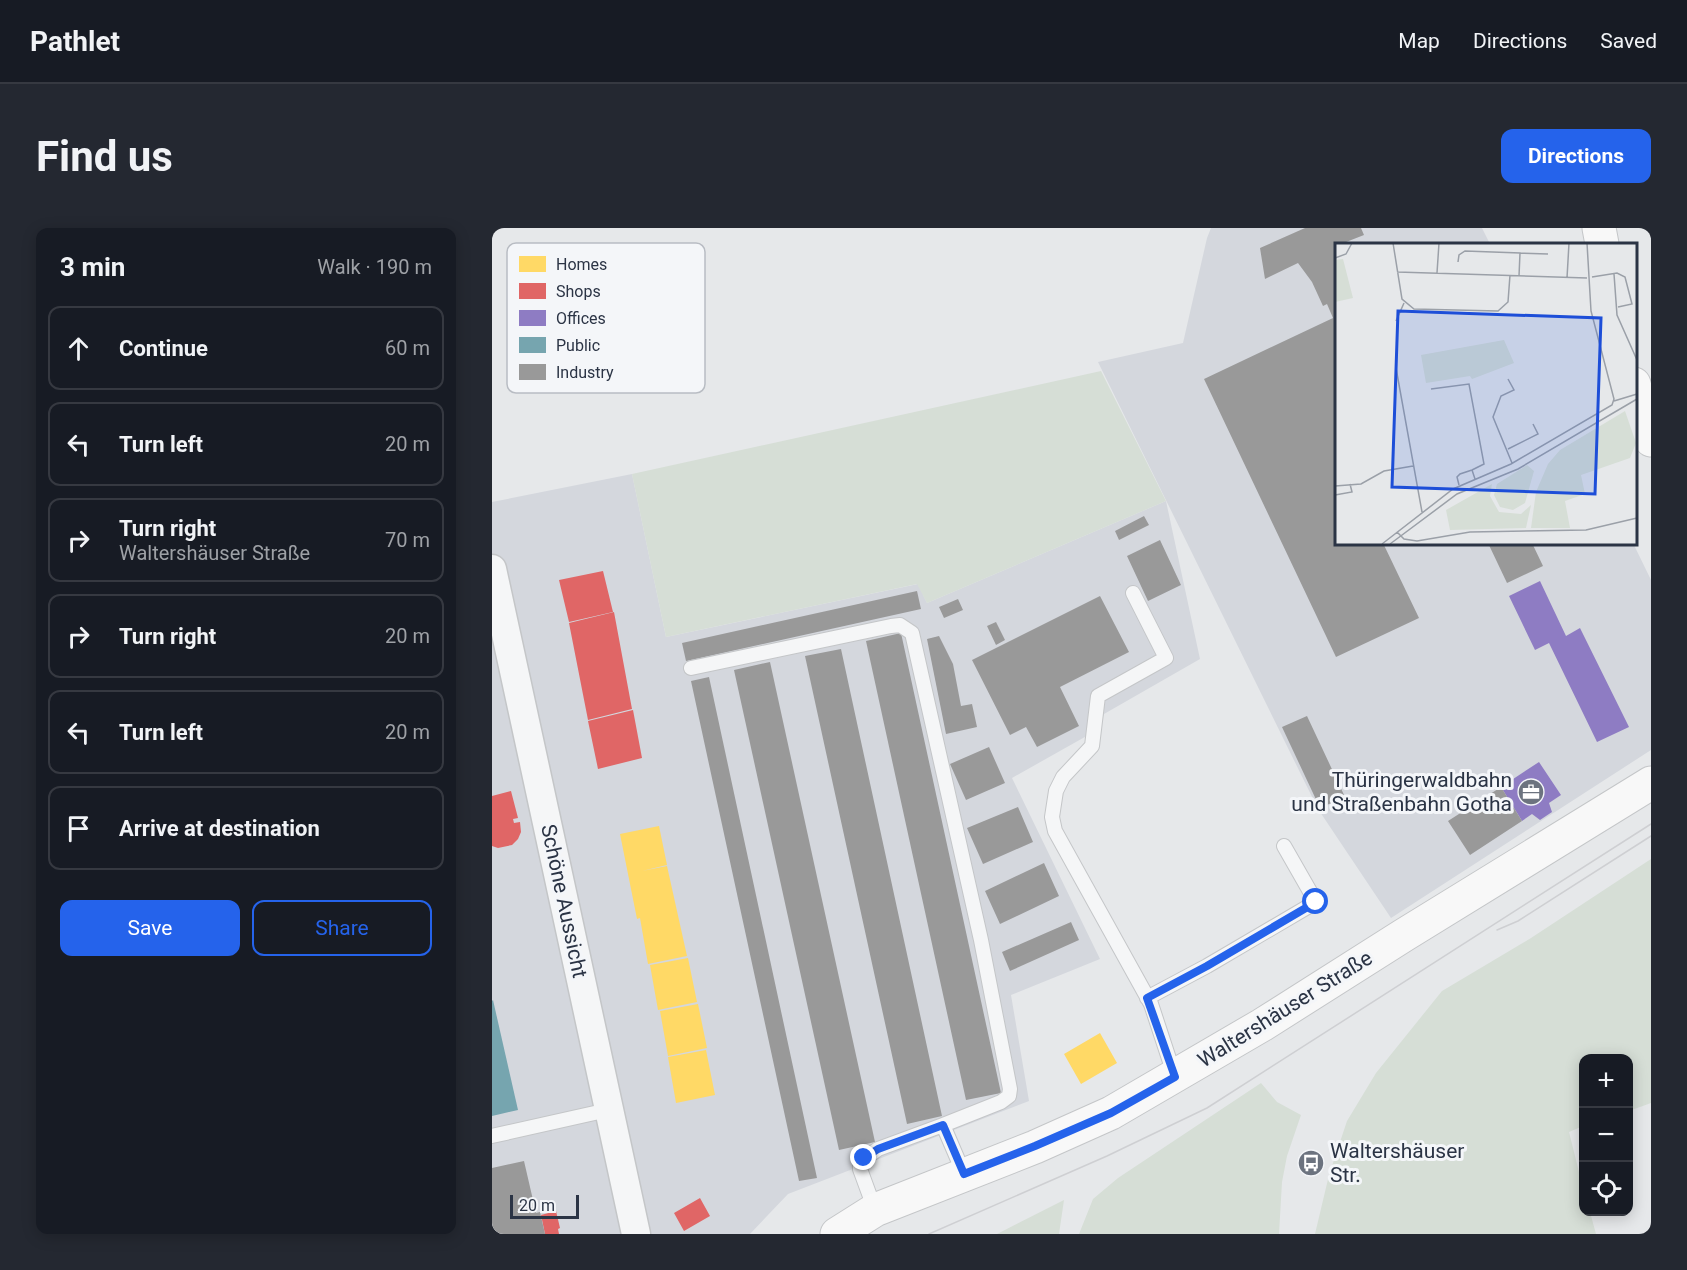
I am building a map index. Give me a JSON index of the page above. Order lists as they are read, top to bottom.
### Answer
{
  "streets": {
    "main road": ["Waltershäuser Straße"],
    "street": ["Schöne Aussicht"]
  },
  "places": {
    "office": ["Thüringerwaldbahn und Straßenbahn Gotha"],
    "bus stop": ["Waltershäuser Str."]
  },
  "legend": [
    "Homes",
    "Shops",
    "Offices",
    "Public",
    "Industry"
  ],
  "scale_bar": "20 m",
  "page": {
    "header": "Pathlet",
    "nav": ["Map", "Directions", "Saved"],
    "buttons": [
      "Directions",
      ["Save", "Share"]
    ],
    "title": "Find us",
    "heading": ["3 min", "Walk · 190 m"],
    "list": [
      ["Continue", "60 m"],
      ["Turn left", "20 m"],
      ["Turn right", "Waltershäuser Straße", "70 m"],
      ["Turn right", "20 m"],
      ["Turn left", "20 m"],
      "Arrive at destination"
    ],
    "map_buttons": ["+", "−"],
    "scale": "20 m"
  }
}
